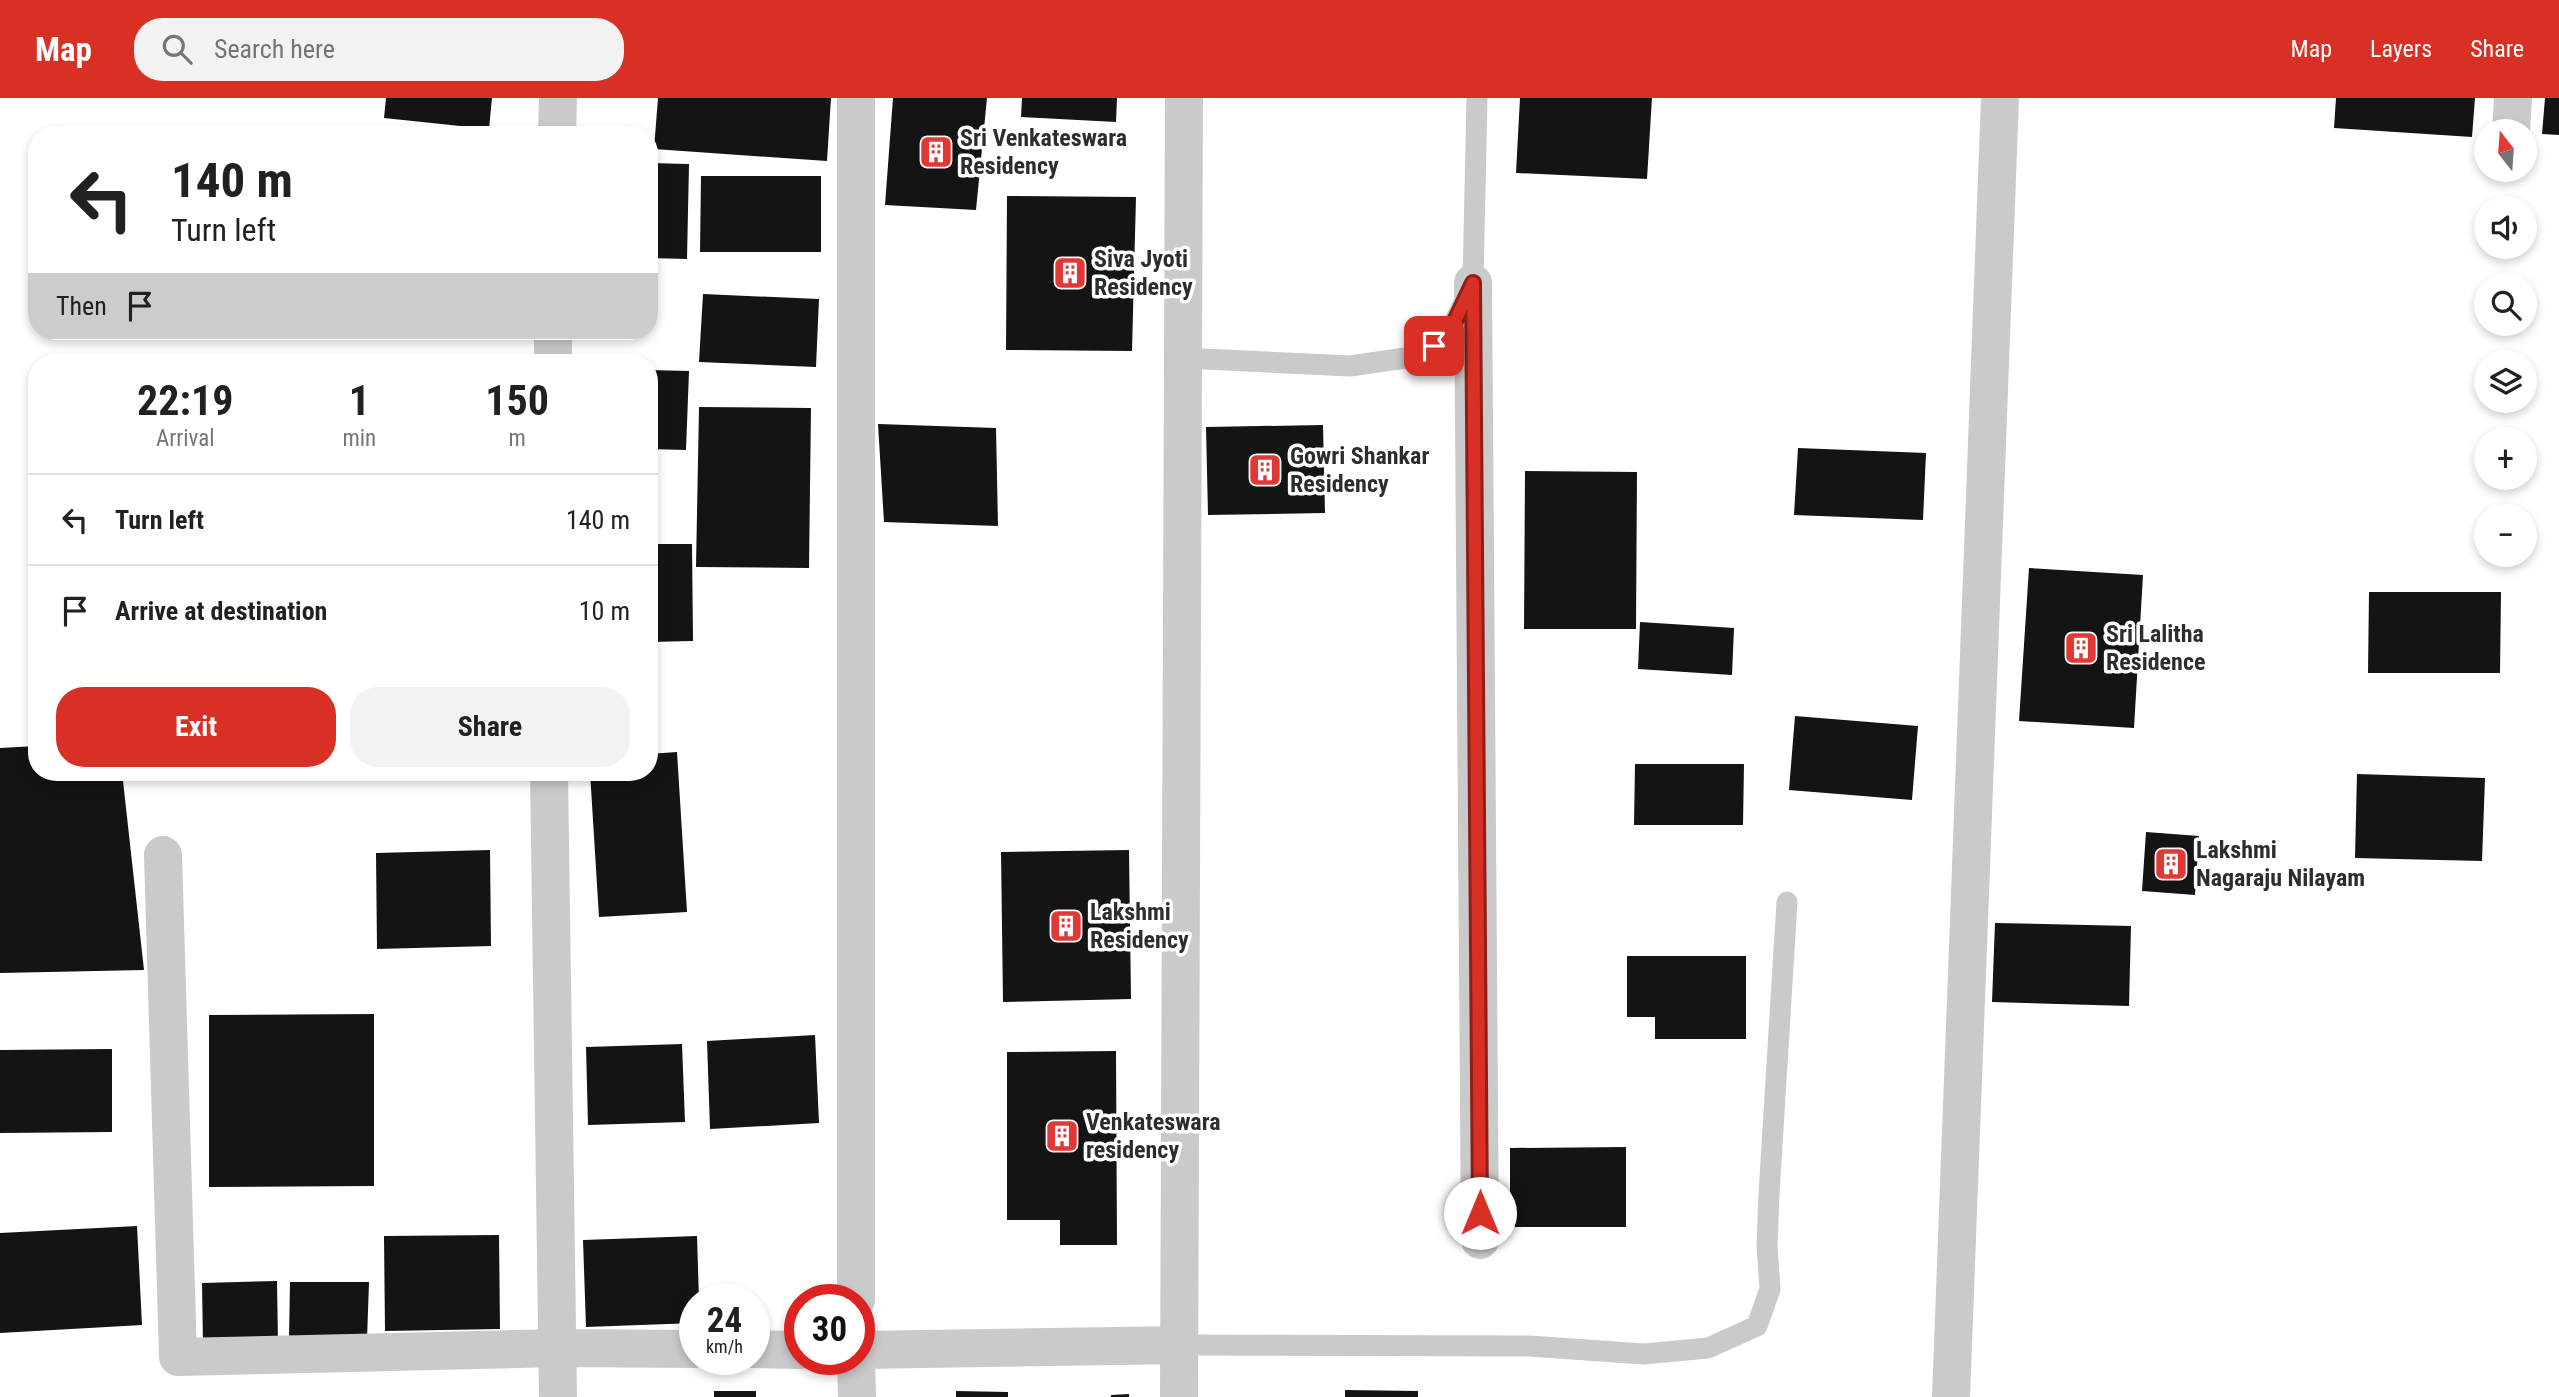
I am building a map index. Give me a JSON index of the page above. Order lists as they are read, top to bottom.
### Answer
{
  "places": {
    "building": [
      "Sri Venkateswara Residency",
      "Siva Jyoti Residency",
      "Gowri Shankar Residency",
      "Sri Lalitha Residence",
      "Lakshmi Nagaraju Nilayam",
      "Lakshmi Residency",
      "Venkateswara residency"
    ]
  },
  "north": "top",
  "page": {
    "header": "Map",
    "search": "Search here",
    "nav": ["Map", "Layers", "Share"],
    "map_buttons": ["+", "−"],
    "turn": ["140 m", "Turn left"],
    "then": "Then",
    "eta": [
      "22:19",
      "Arrival",
      "1",
      "min",
      "150",
      "m"
    ],
    "list": [
      {
        "name": "Turn left",
        "value": "140 m"
      },
      {
        "name": "Arrive at destination",
        "value": "10 m"
      }
    ],
    "buttons": ["Exit", "Share"],
    "speed": "24 km/h",
    "limit": "30"
  }
}
